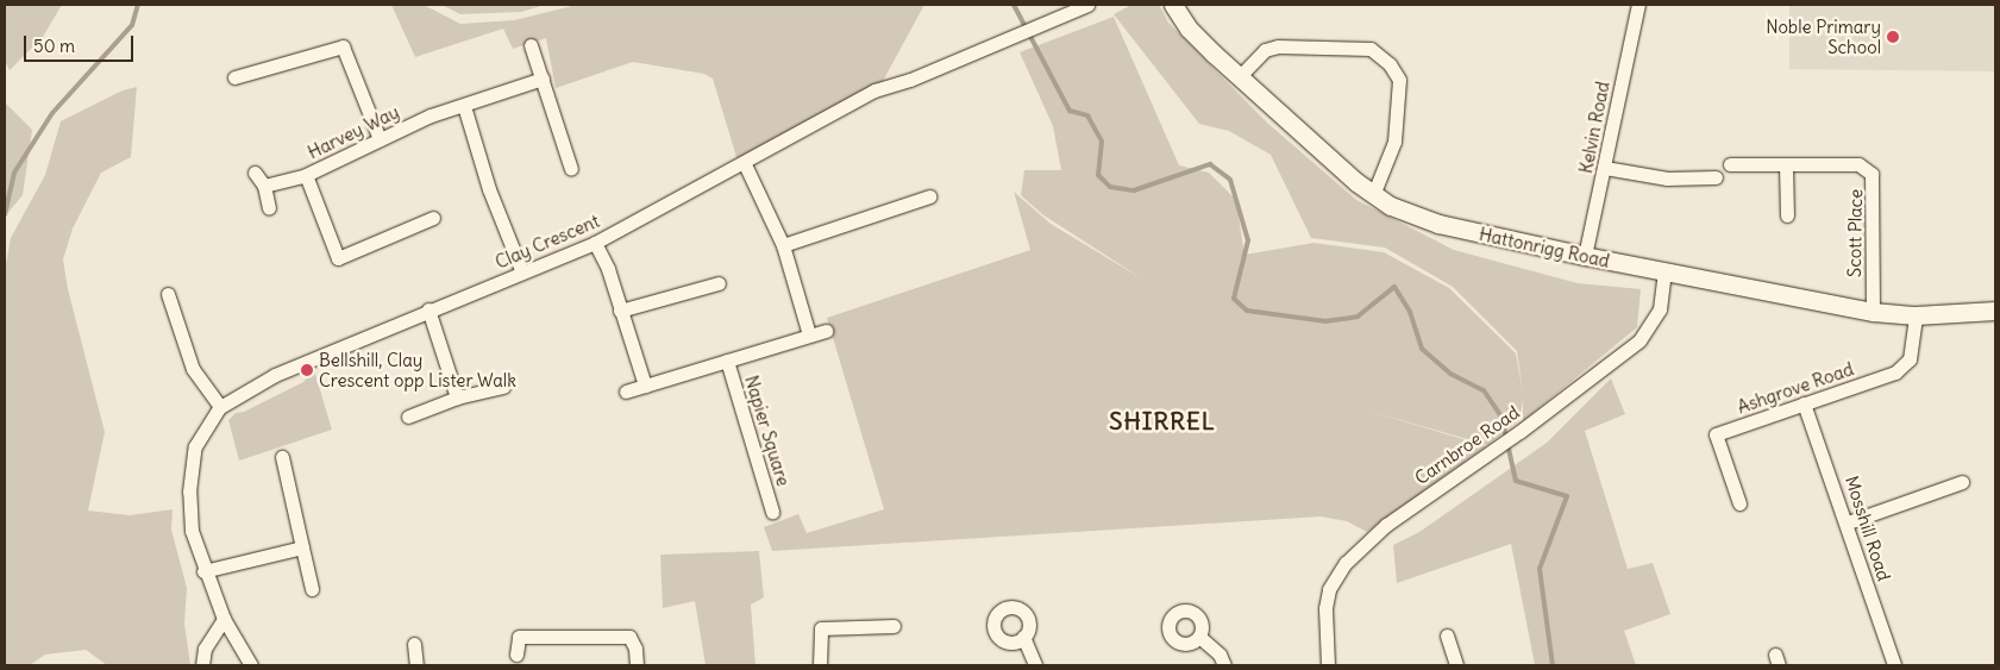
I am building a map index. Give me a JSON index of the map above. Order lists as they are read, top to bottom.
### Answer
{
  "streets": {
    "street": [
      "Kelvin Road",
      "Harvey Way",
      "Scott Place",
      "Clay Crescent",
      "Hattonrigg Road",
      "Ashgrove Road",
      "Napier Square",
      "Carnbroe Road",
      "Mosshill Road"
    ]
  },
  "crossings": [
    ["Kelvin Road", "Hattonrigg Road"],
    ["Scott Place", "Hattonrigg Road"],
    ["Hattonrigg Road", "Ashgrove Road"],
    ["Hattonrigg Road", "Carnbroe Road"],
    ["Ashgrove Road", "Mosshill Road"]
  ],
  "districts": ["SHIRREL"],
  "places": ["Noble Primary School", "Bellshill, Clay Crescent opp Lister Walk"],
  "scale_bar": "50 m"
}
